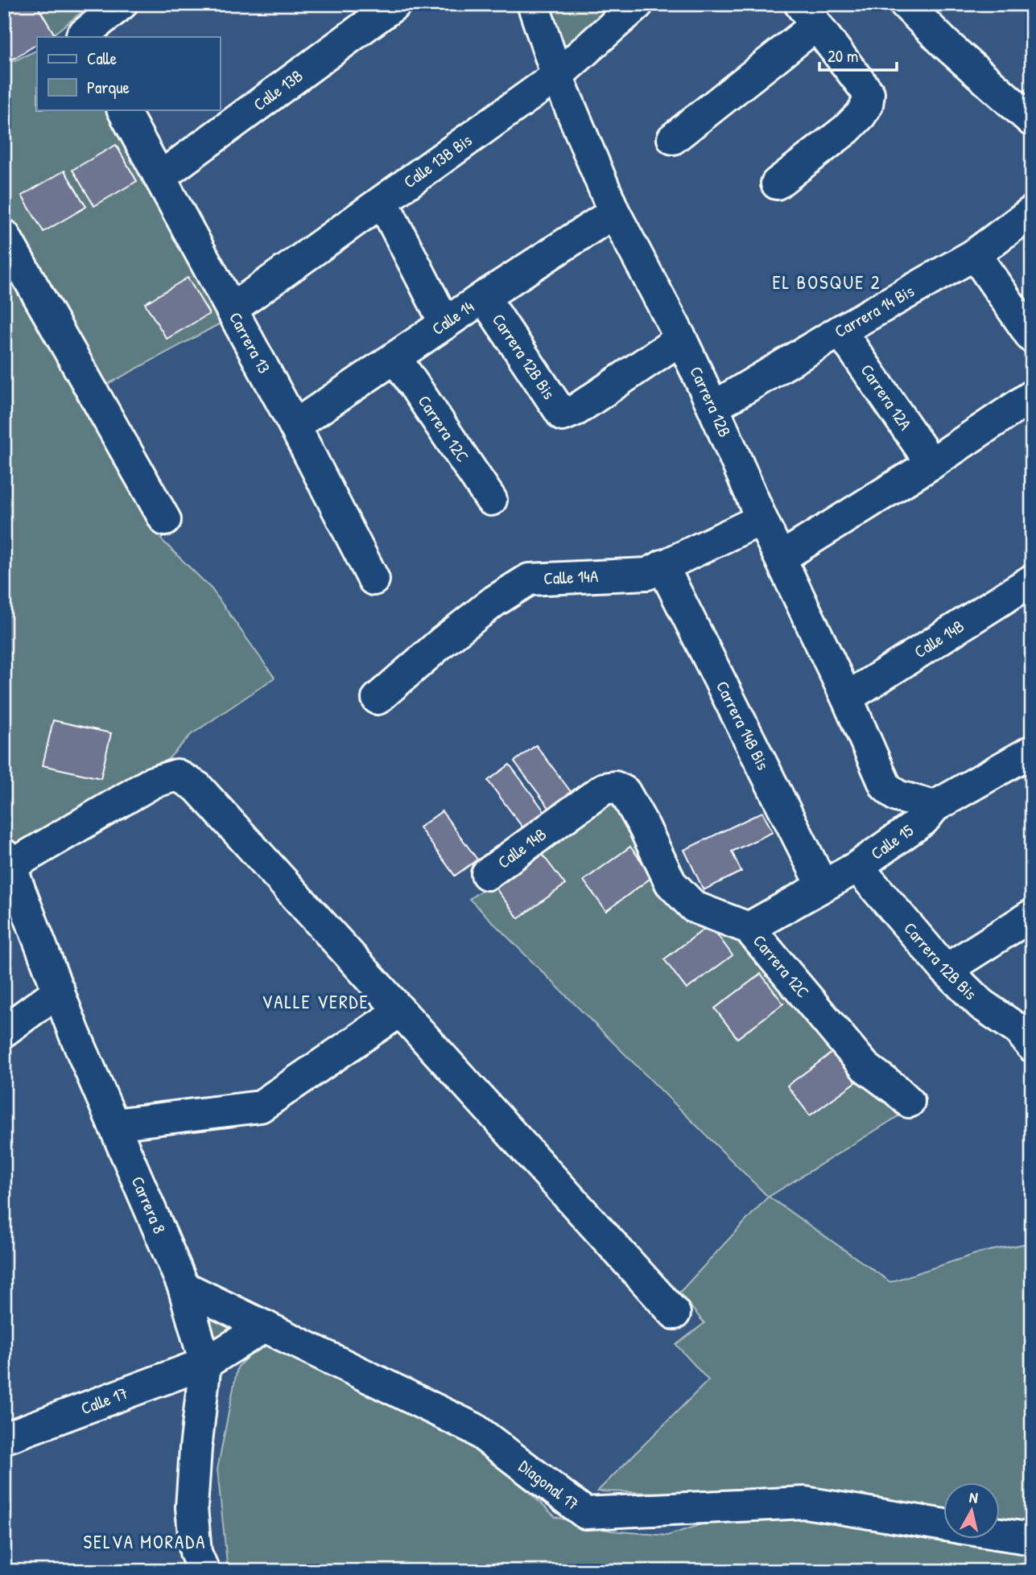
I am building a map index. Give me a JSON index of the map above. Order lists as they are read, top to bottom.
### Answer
{
  "streets": {
    "street": [
      "Calle 13B",
      "Calle 13B Bis",
      "Carrera 14 Bis",
      "Calle 14",
      "Carrera 13",
      "Carrera 12B Bis",
      "Carrera 12A",
      "Carrera 12B",
      "Carrera 12C",
      "Calle 14A",
      "Calle 14B",
      "Carrera 14B Bis",
      "Calle 15",
      "Carrera 8",
      "Calle 17",
      "Diagonal 17"
    ]
  },
  "crossings": [
    ["Calle 13B", "Carrera 13"],
    ["Calle 13B Bis", "Carrera 13"],
    ["Calle 13B Bis", "Carrera 12B"],
    ["Carrera 14 Bis", "Carrera 12A"],
    ["Carrera 14 Bis", "Carrera 12B"],
    ["Calle 14", "Carrera 13"],
    ["Calle 14", "Carrera 12B Bis"],
    ["Calle 14", "Carrera 12B"],
    ["Calle 14", "Carrera 12C"],
    ["Carrera 12B Bis", "Carrera 12B"],
    ["Carrera 12B Bis", "Calle 15"],
    ["Carrera 12B", "Calle 14A"],
    ["Carrera 12B", "Calle 14B"],
    ["Carrera 12B", "Calle 15"],
    ["Carrera 12C", "Calle 14B"],
    ["Carrera 12C", "Calle 15"],
    ["Calle 14A", "Carrera 14B Bis"],
    ["Carrera 14B Bis", "Calle 15"],
    ["Carrera 8", "Calle 17"],
    ["Carrera 8", "Diagonal 17"],
    ["Calle 17", "Diagonal 17"]
  ],
  "districts": ["EL BOSQUE 2", "VALLE VERDE", "SELVA MORADA"],
  "legend": ["Calle", "Parque"],
  "scale_bar": "20 m",
  "north": "top"
}
